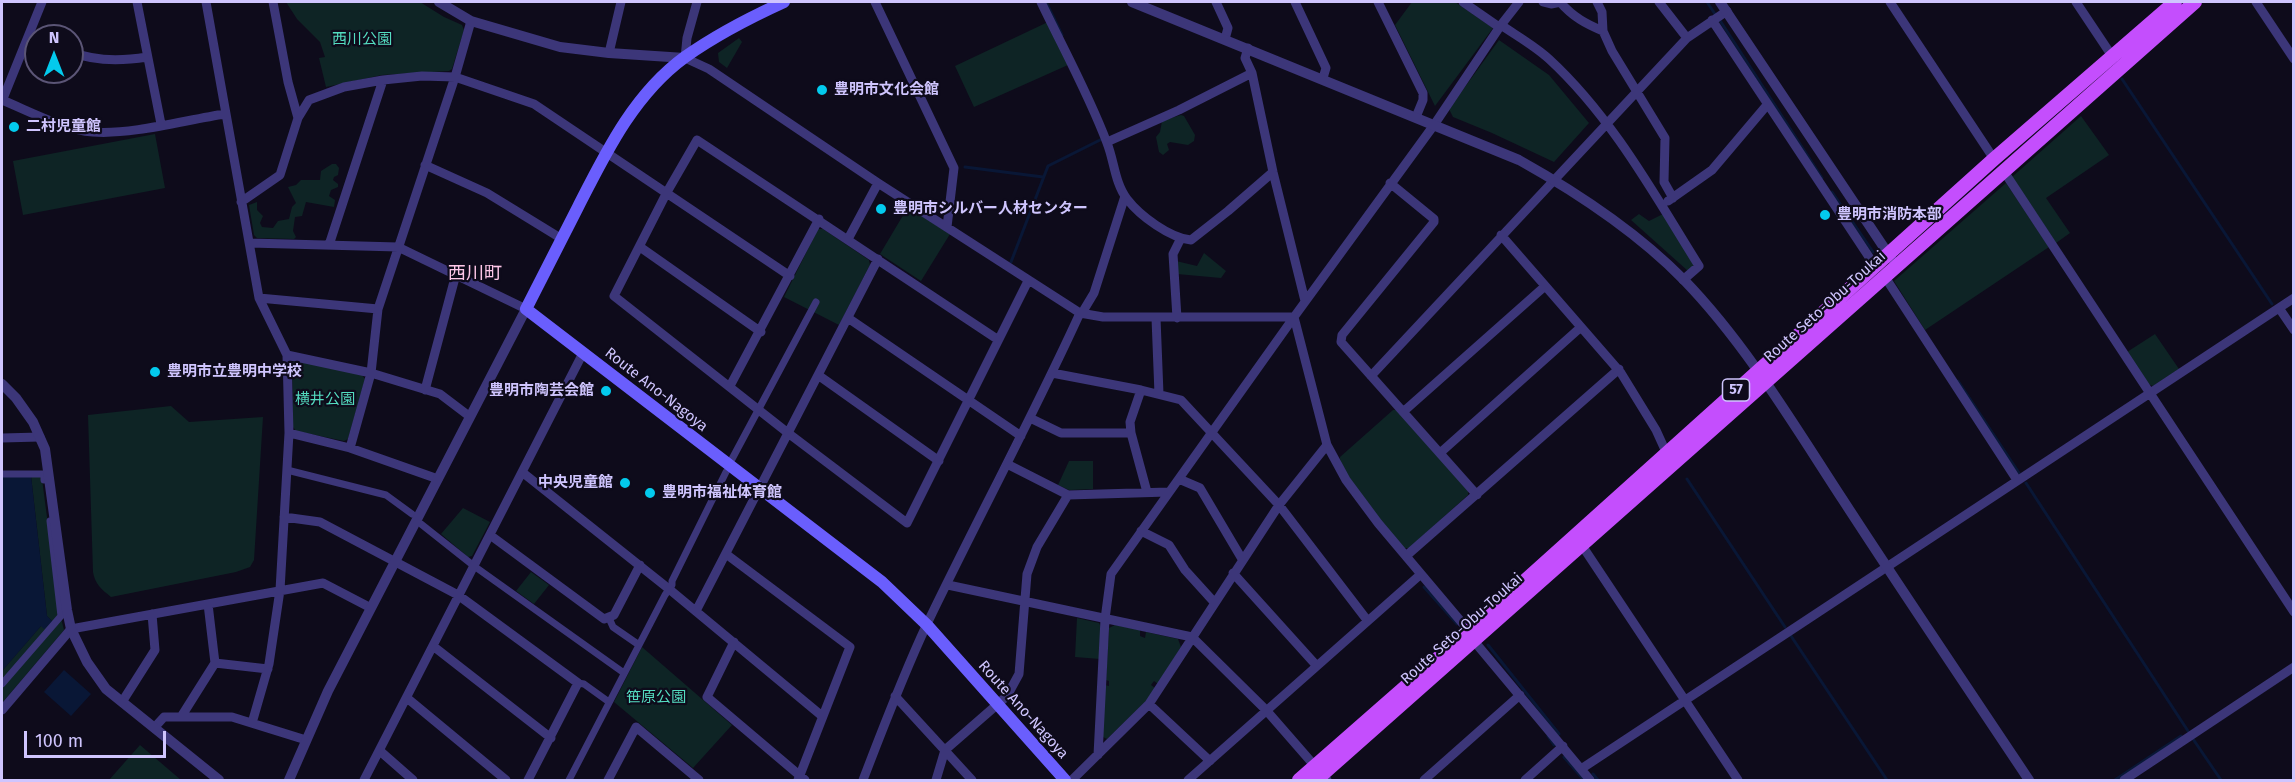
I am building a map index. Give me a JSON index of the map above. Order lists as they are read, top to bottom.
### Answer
{
  "streets": {
    "main road": ["Route Seto-Obu-Toukai", "Route Ano-Nagoya", "57"]
  },
  "districts": ["西川町"],
  "parks": ["西川公園", "横井公園", "笹原公園"],
  "places": [
    "豊明市文化会館",
    "二村児童館",
    "豊明市シルバー人材センター",
    "豊明市消防本部",
    "豊明市立豊明中学校",
    "豊明市陶芸会館",
    "中央児童館",
    "豊明市福祉体育館"
  ],
  "scale_bar": "100 m",
  "north": "top"
}
